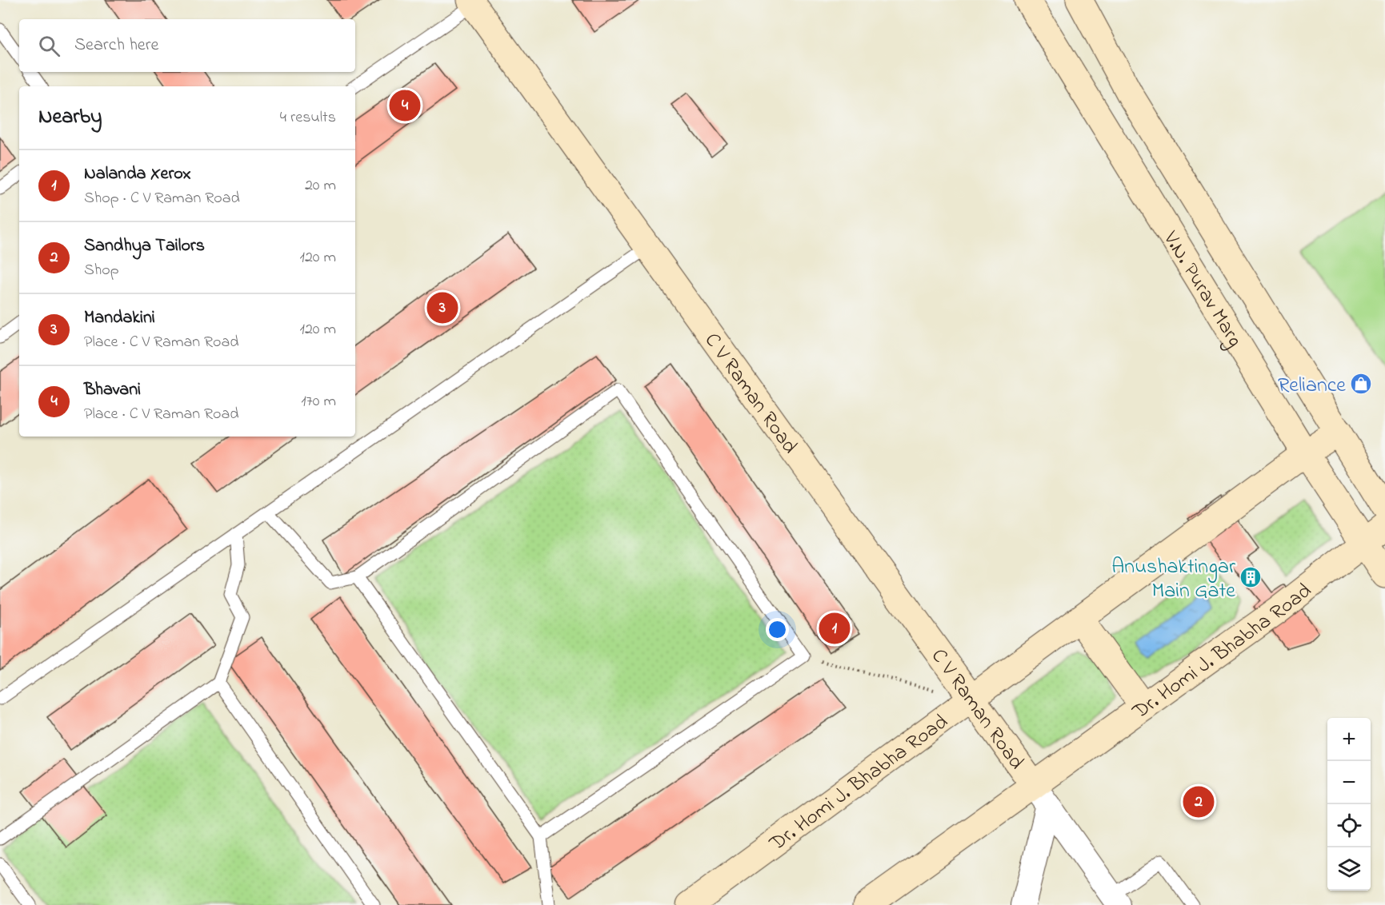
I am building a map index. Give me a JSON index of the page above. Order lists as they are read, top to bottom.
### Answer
{
  "streets": {
    "street": ["V.N. Purav Marg", "C V Raman Road", "Dr. Homi J. Bhabha Road"]
  },
  "crossings": [
    ["V.N. Purav Marg", "Dr. Homi J. Bhabha Road"],
    ["C V Raman Road", "Dr. Homi J. Bhabha Road"]
  ],
  "places": {
    "shop": ["Reliance"],
    "building": ["Anushaktingar Main Gate"]
  },
  "page": {
    "search": "Search here",
    "heading": ["Nearby", "4 results"],
    "pins": [
      "4",
      "3",
      "1",
      "2"
    ],
    "list": [
      {
        "mark": "1",
        "name": "Nalanda Xerox",
        "note": "Shop · C V Raman Road",
        "value": "20 m"
      },
      {
        "mark": "2",
        "name": "Sandhya Tailors",
        "note": "Shop",
        "value": "120 m"
      },
      {
        "mark": "3",
        "name": "Mandakini",
        "note": "Place · C V Raman Road",
        "value": "120 m"
      },
      {
        "mark": "4",
        "name": "Bhavani",
        "note": "Place · C V Raman Road",
        "value": "170 m"
      }
    ],
    "map_buttons": ["+", "−"]
  }
}
